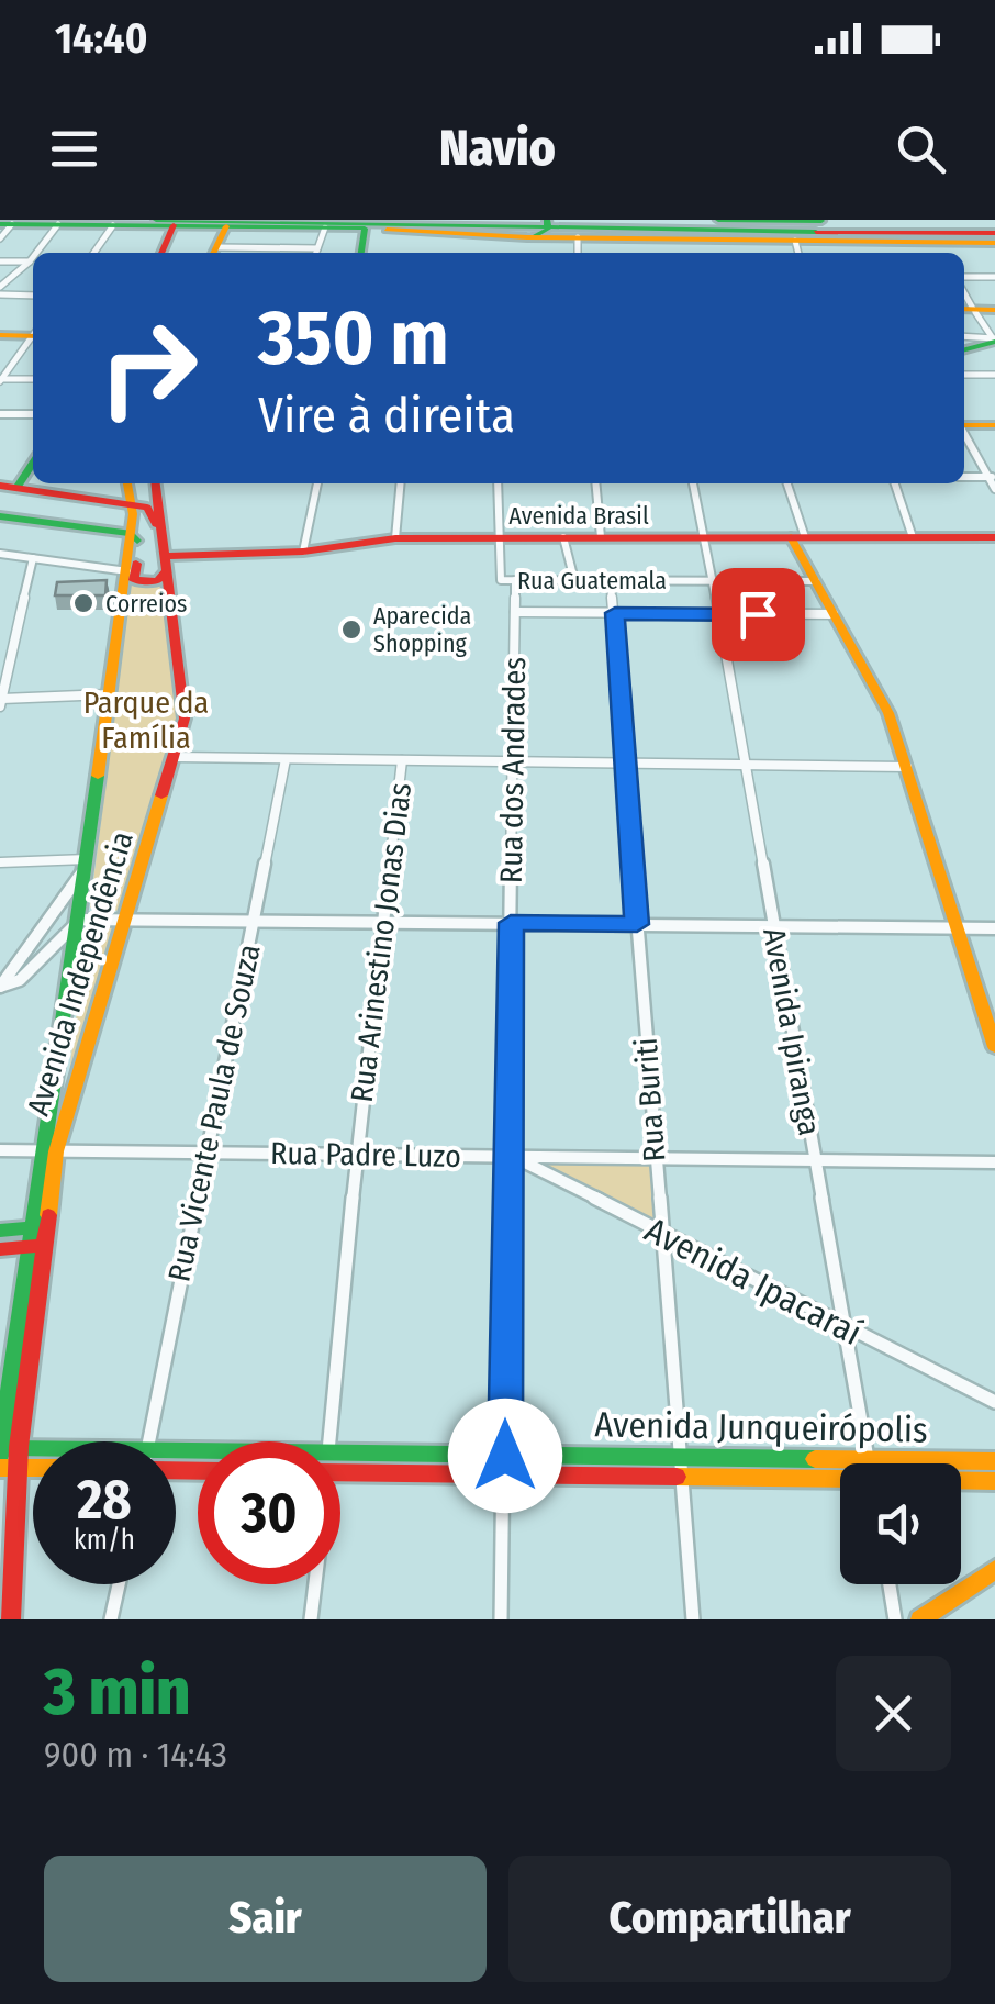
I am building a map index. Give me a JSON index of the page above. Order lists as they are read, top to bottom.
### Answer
{
  "streets": {
    "main road": ["Avenida Brasil", "Avenida Independência", "Avenida Junqueirópolis"],
    "street": [
      "Rua Guatemala",
      "Rua dos Andrades",
      "Rua Arinestino Jonas Dias",
      "Avenida Ipiranga",
      "Rua Buriti",
      "Rua Vicente Paula de Souza",
      "Rua Padre Luzo",
      "Avenida Ipacaraí"
    ]
  },
  "crossings": [
    ["Avenida Brasil", "Rua Guatemala"],
    ["Avenida Brasil", "Avenida Independência"],
    ["Avenida Brasil", "Avenida Ipiranga"],
    ["Rua Guatemala", "Rua dos Andrades"],
    ["Rua Guatemala", "Avenida Ipiranga"],
    ["Rua Guatemala", "Rua Buriti"],
    ["Rua dos Andrades", "Rua Padre Luzo"],
    ["Rua dos Andrades", "Avenida Ipacaraí"],
    ["Rua dos Andrades", "Avenida Junqueirópolis"],
    ["Rua Arinestino Jonas Dias", "Rua Padre Luzo"],
    ["Avenida Independência", "Rua Padre Luzo"],
    ["Avenida Independência", "Avenida Junqueirópolis"],
    ["Avenida Ipiranga", "Rua Padre Luzo"],
    ["Avenida Ipiranga", "Avenida Ipacaraí"],
    ["Avenida Ipiranga", "Avenida Junqueirópolis"],
    ["Rua Buriti", "Rua Padre Luzo"],
    ["Rua Buriti", "Avenida Ipacaraí"],
    ["Rua Buriti", "Avenida Junqueirópolis"],
    ["Rua Vicente Paula de Souza", "Rua Padre Luzo"],
    ["Rua Padre Luzo", "Avenida Ipacaraí"]
  ],
  "parks": ["Parque da Família"],
  "places": ["Correios", "Aparecida Shopping"],
  "page": {
    "status": "14:40",
    "header": "Navio",
    "turn": ["350 m", "Vire à direita"],
    "speed": "28 km/h",
    "limit": "30",
    "heading": ["3 min", "900 m · 14:43"],
    "buttons": ["Sair", "Compartilhar"]
  }
}
